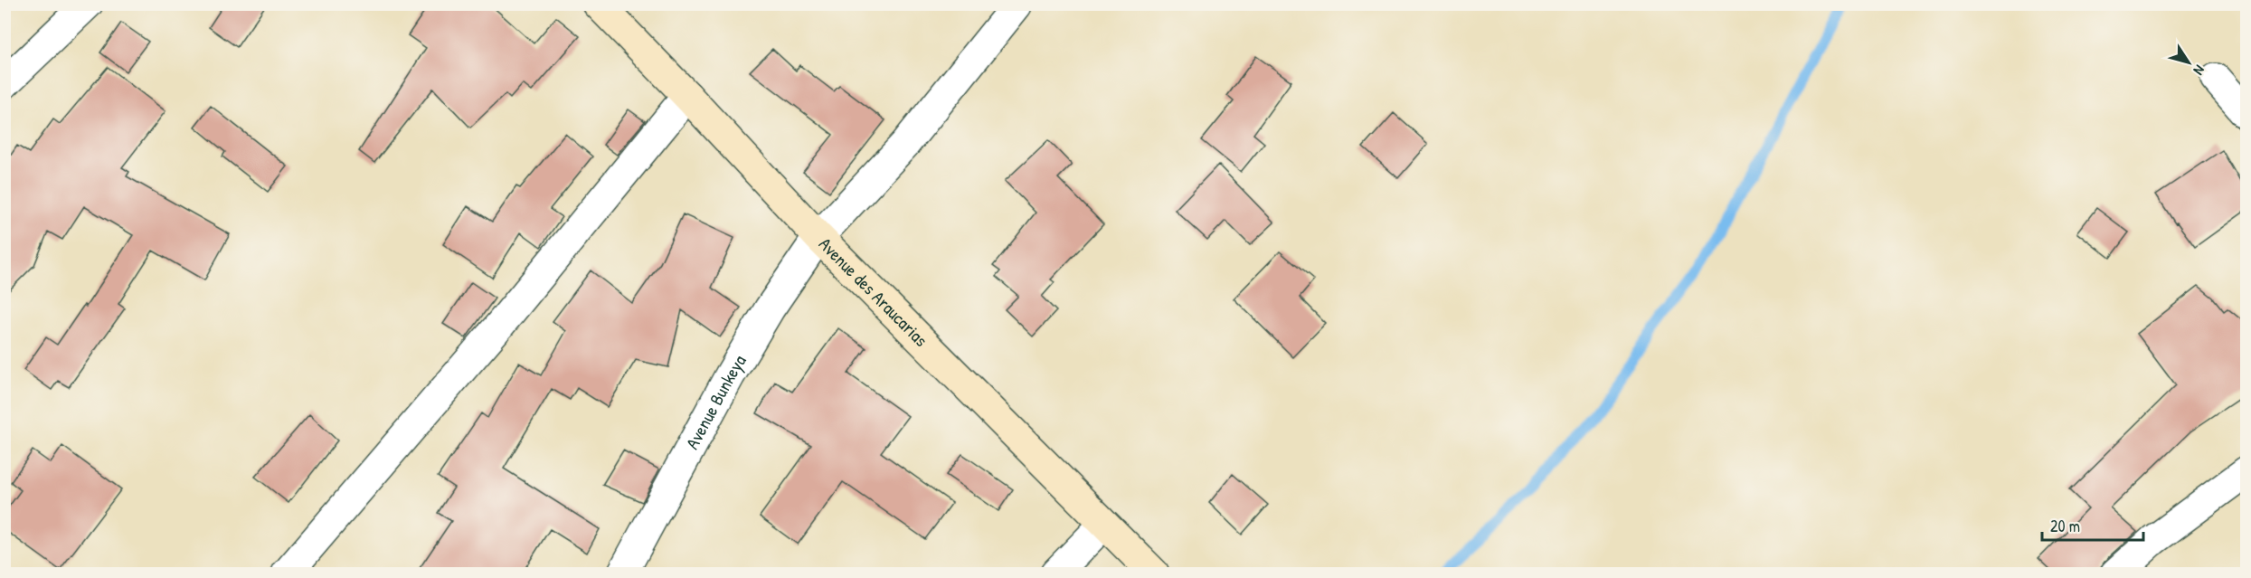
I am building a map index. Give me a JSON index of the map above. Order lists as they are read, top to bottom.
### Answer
{
  "streets": {
    "street": ["Avenue des Araucarias", "Avenue Bunkeya"]
  },
  "crossings": [
    ["Avenue des Araucarias", "Avenue Bunkeya"]
  ],
  "scale_bar": "20 m",
  "north": "bottom right"
}
